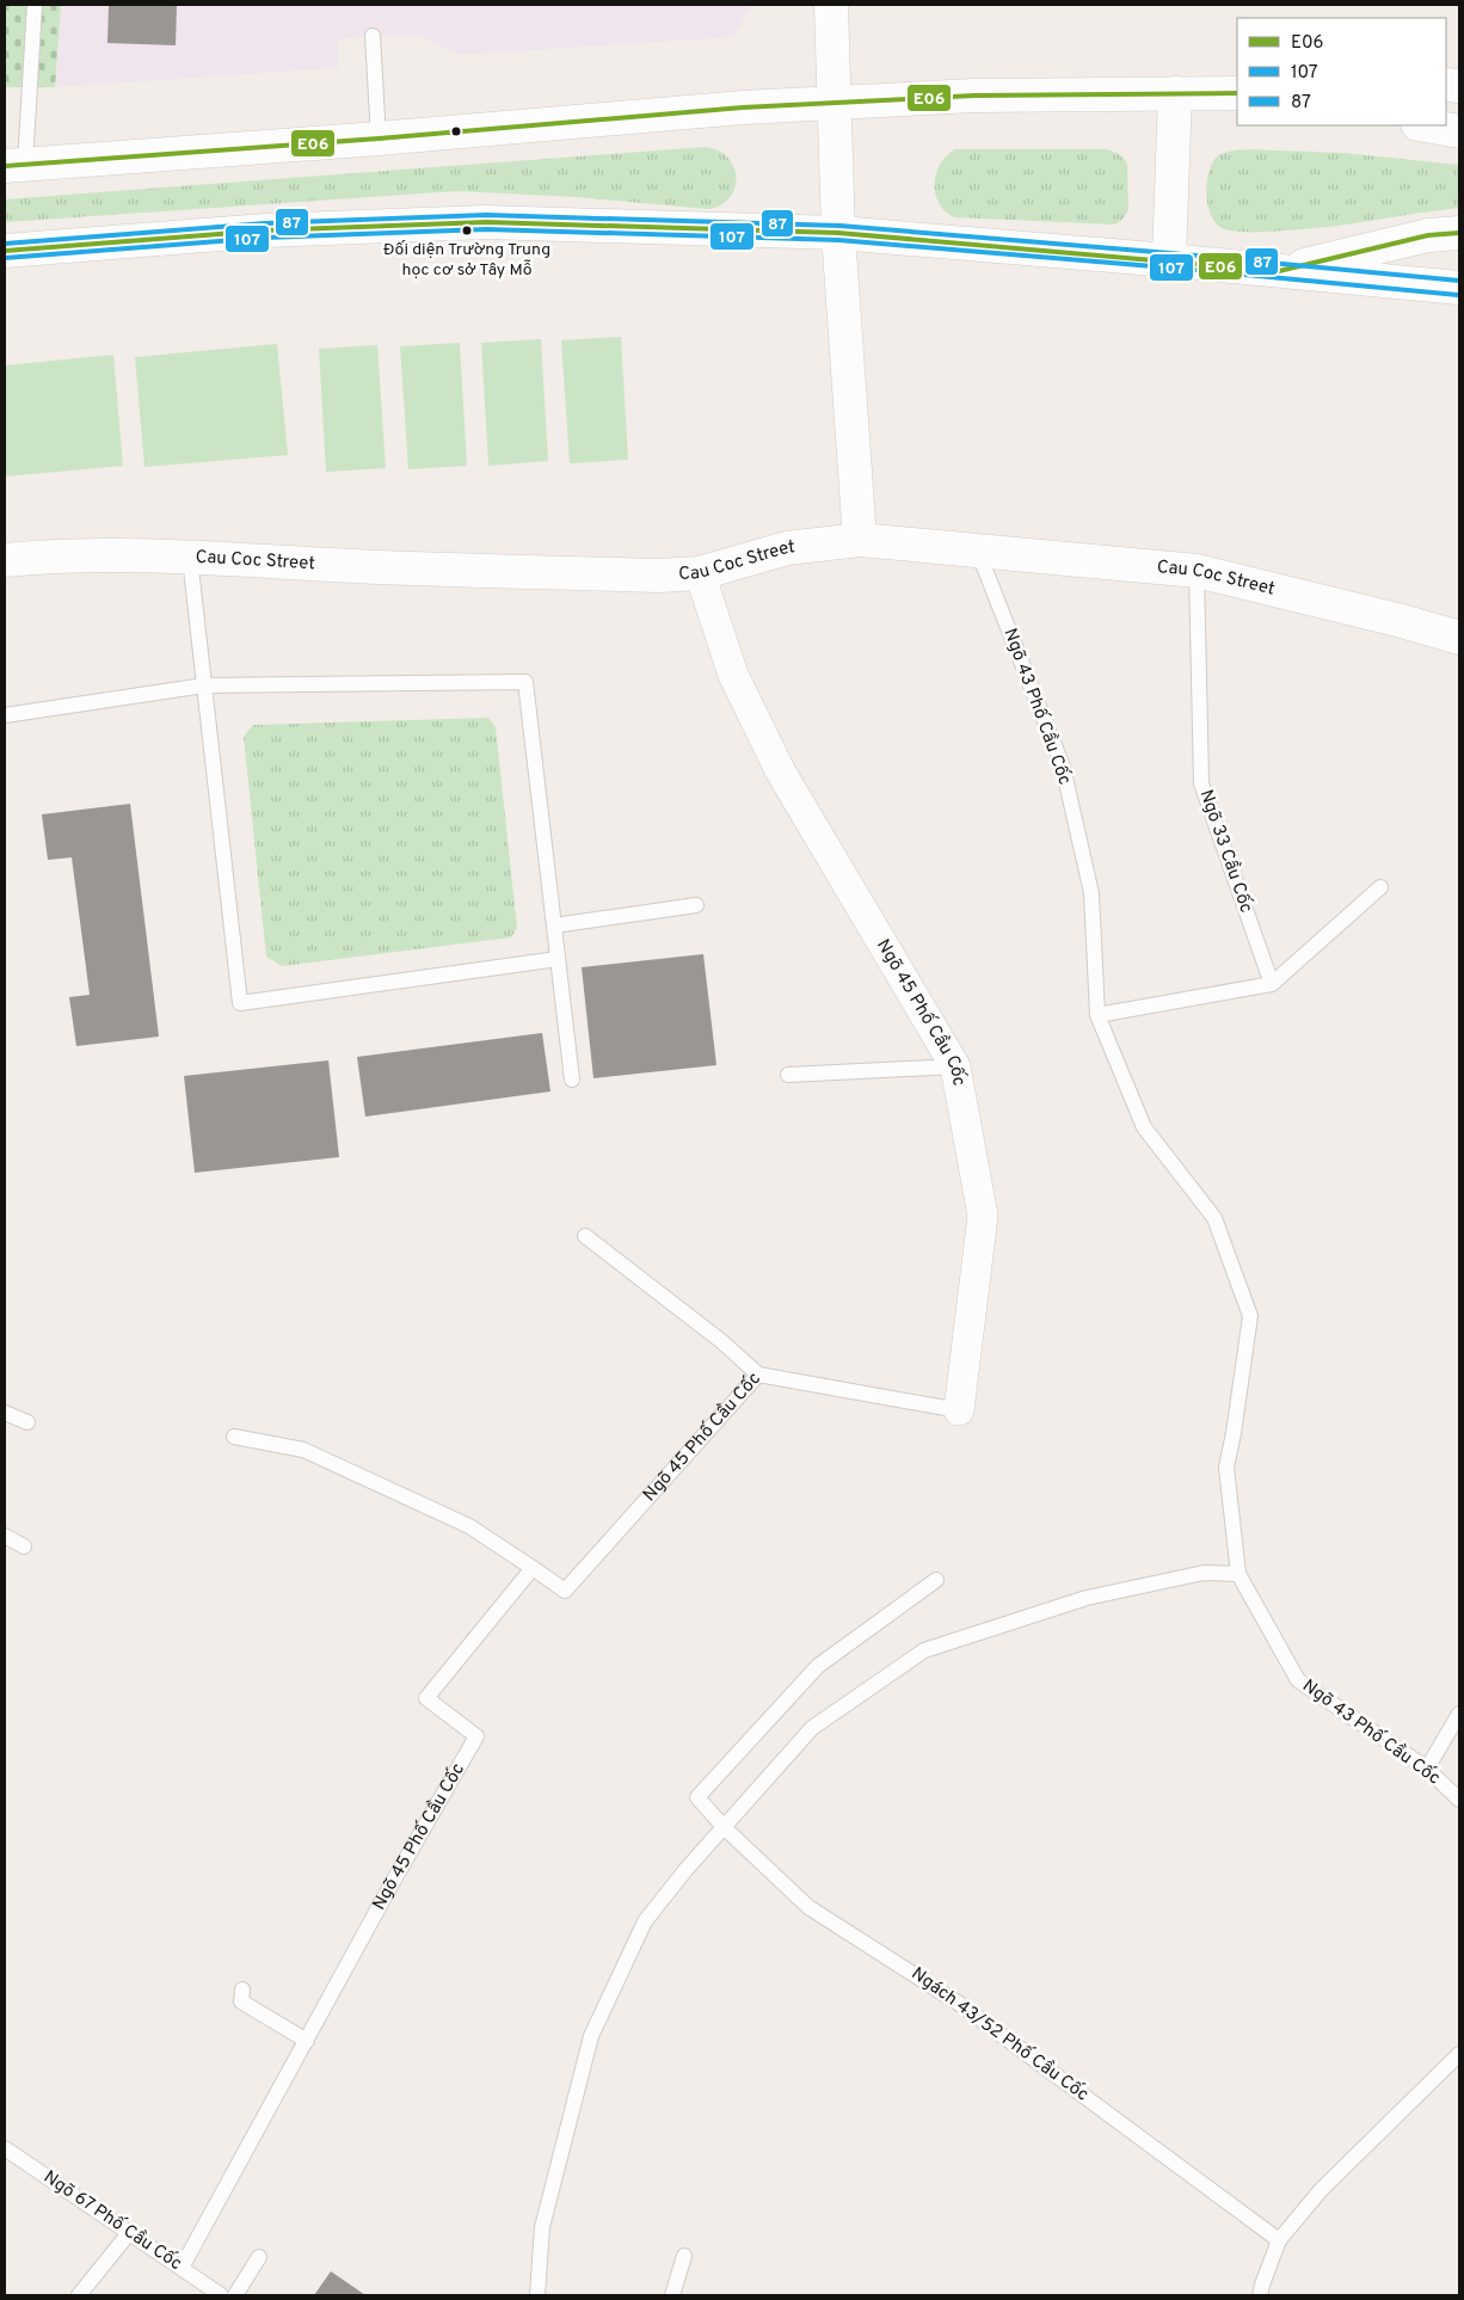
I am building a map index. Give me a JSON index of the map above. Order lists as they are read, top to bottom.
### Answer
{
  "streets": {
    "street": ["Cau Coc Street", "Ngõ 45 Phố Cầu Cốc"],
    "lane": [
      "Ngõ 43 Phố Cầu Cốc",
      "Ngõ 33 Cầu Cốc",
      "Ngách 43/52 Phố Cầu Cốc",
      "Ngõ 67 Phố Cầu Cốc"
    ]
  },
  "crossings": [
    ["Cau Coc Street", "Ngõ 43 Phố Cầu Cốc"],
    ["Cau Coc Street", "Ngõ 33 Cầu Cốc"],
    ["Cau Coc Street", "Ngõ 45 Phố Cầu Cốc"],
    ["Ngõ 45 Phố Cầu Cốc", "Ngõ 67 Phố Cầu Cốc"]
  ],
  "places": ["Đối diện Trường Trung học cơ sở Tây Mỗ"],
  "lines": ["transit line E06", "transit line 87", "transit line 107"],
  "legend": ["E06", "107", "87"]
}
